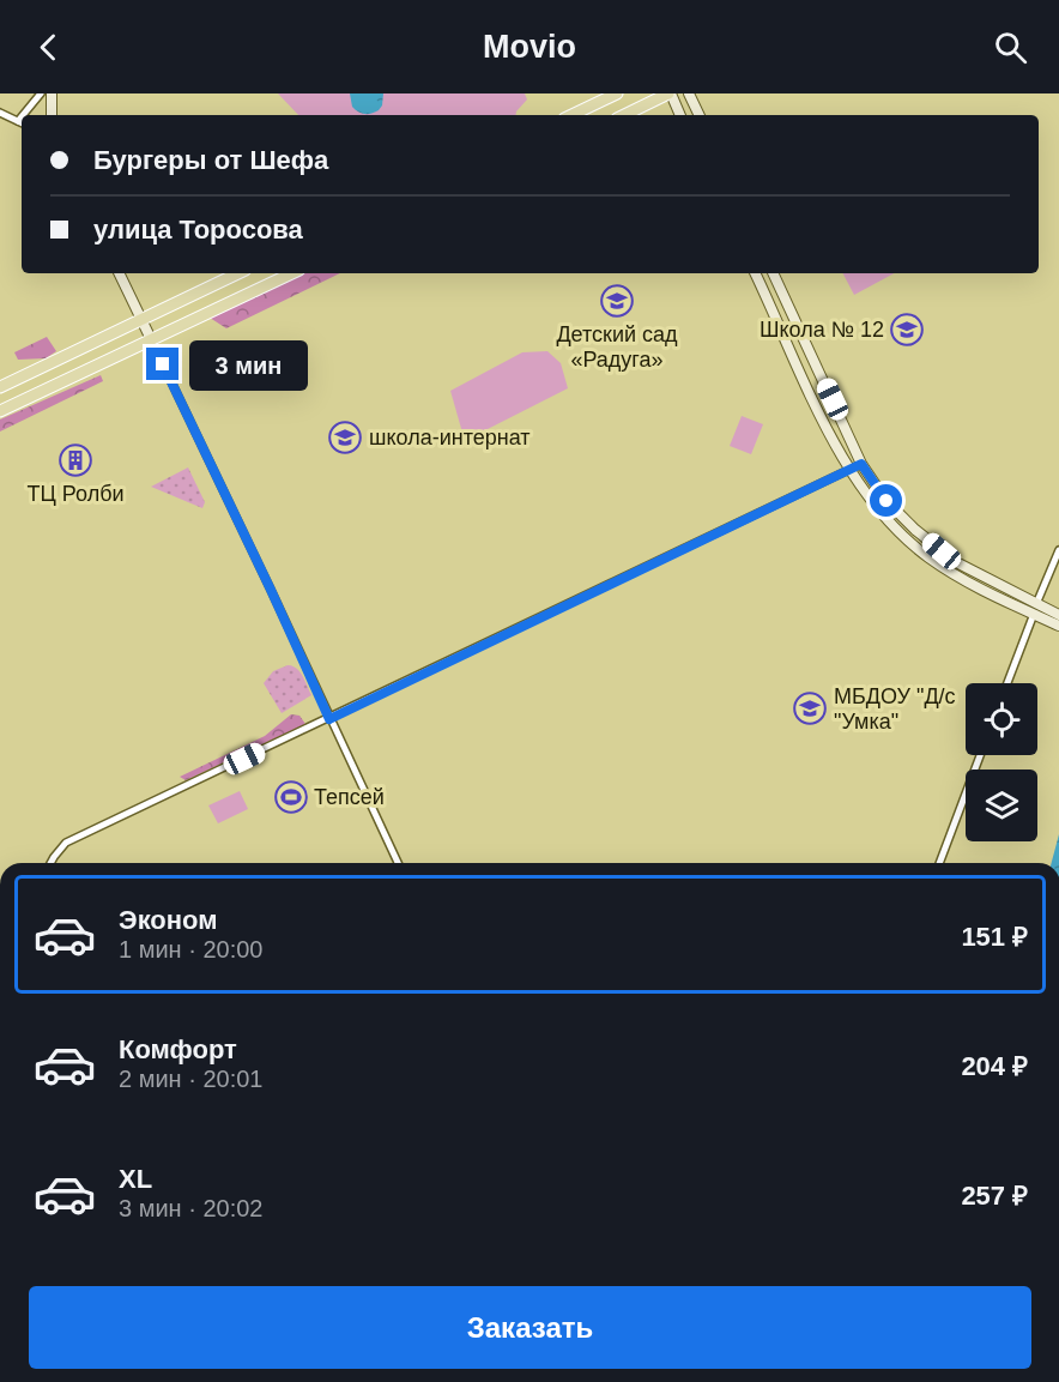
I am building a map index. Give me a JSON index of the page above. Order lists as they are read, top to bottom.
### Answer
{
  "places": {
    "school or university": [
      "Детский сад «Радуга»",
      "Школа № 12",
      "школа-интернат",
      "МБДОУ \"Д/с \"Умка\""
    ],
    "building": ["ТЦ Ролби"],
    "sports": ["Тепсей"]
  },
  "page": {
    "header": "Movio",
    "banner": ["Бургеры от Шефа", "улица Торосова"],
    "bubble": "3 мин",
    "list": [
      {
        "name": "Эконом",
        "note": "1 мин · 20:00",
        "value": "151 ₽"
      },
      {
        "name": "Комфорт",
        "note": "2 мин · 20:01",
        "value": "204 ₽"
      },
      {
        "name": "XL",
        "note": "3 мин · 20:02",
        "value": "257 ₽"
      }
    ],
    "buttons": "Заказать"
  }
}
